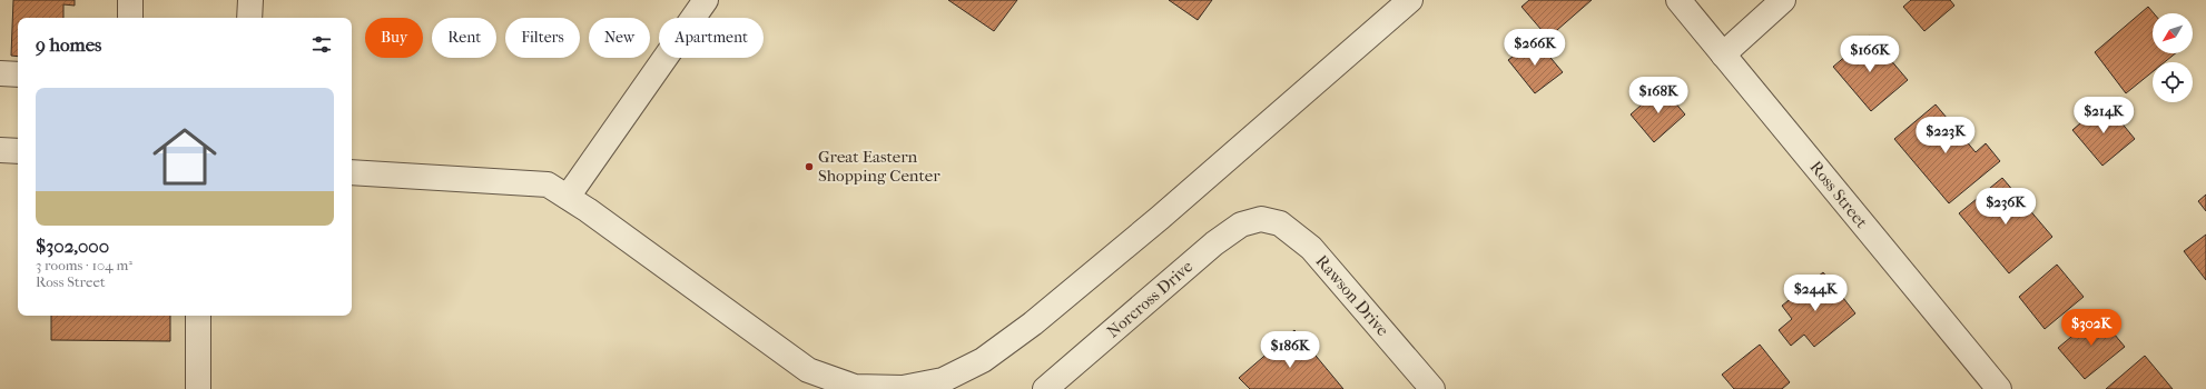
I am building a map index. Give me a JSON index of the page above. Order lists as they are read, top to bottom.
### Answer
{
  "streets": {
    "street": ["Ross Street", "Rawson Drive", "Norcross Drive"]
  },
  "crossings": [
    ["Rawson Drive", "Norcross Drive"]
  ],
  "places": ["Great Eastern Shopping Center"],
  "north": "bottom left",
  "page": {
    "chip": [
      "Buy",
      "Rent",
      "Filters",
      "New",
      "Apartment"
    ],
    "heading": "9 homes",
    "price": [
      "$266K",
      "$166K",
      "$168K",
      "$214K",
      "$223K",
      "$236K",
      "$244K",
      "$302K",
      "$186K"
    ],
    "list": [
      {
        "name": "$302,000",
        "note": "3 rooms · 104 m² · Ross Street"
      }
    ]
  }
}
